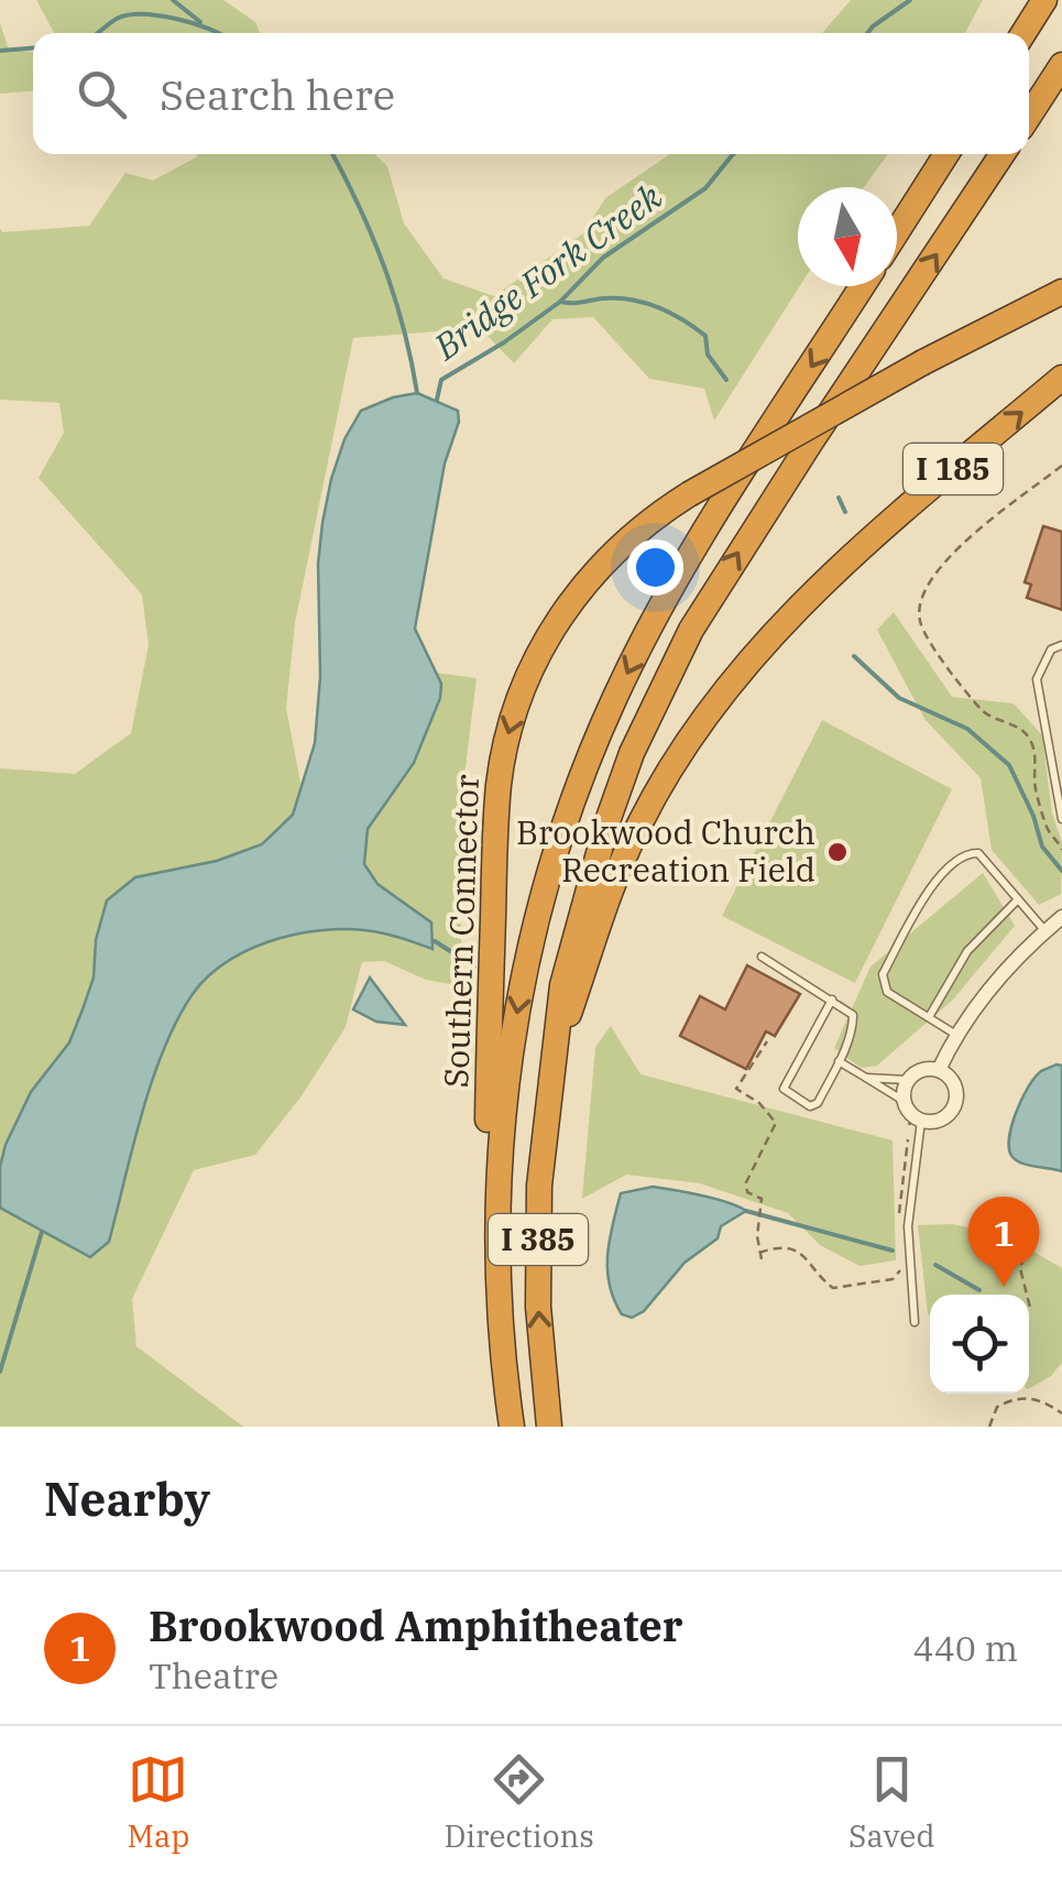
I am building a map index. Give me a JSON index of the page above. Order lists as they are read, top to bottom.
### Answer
{
  "streets": {
    "highway": ["I 185", "Southern Connector", "I 385"]
  },
  "crossings": [
    ["I 185", "I 385"],
    ["Southern Connector", "I 385"]
  ],
  "water": ["Bridge Fork Creek"],
  "places": ["Brookwood Church Recreation Field"],
  "north": "bottom",
  "page": {
    "search": "Search here",
    "pins": "1",
    "heading": "Nearby",
    "list": [
      {
        "mark": "1",
        "name": "Brookwood Amphitheater",
        "note": "Theatre",
        "value": "440 m"
      }
    ],
    "nav": ["Map", "Directions", "Saved"]
  }
}
